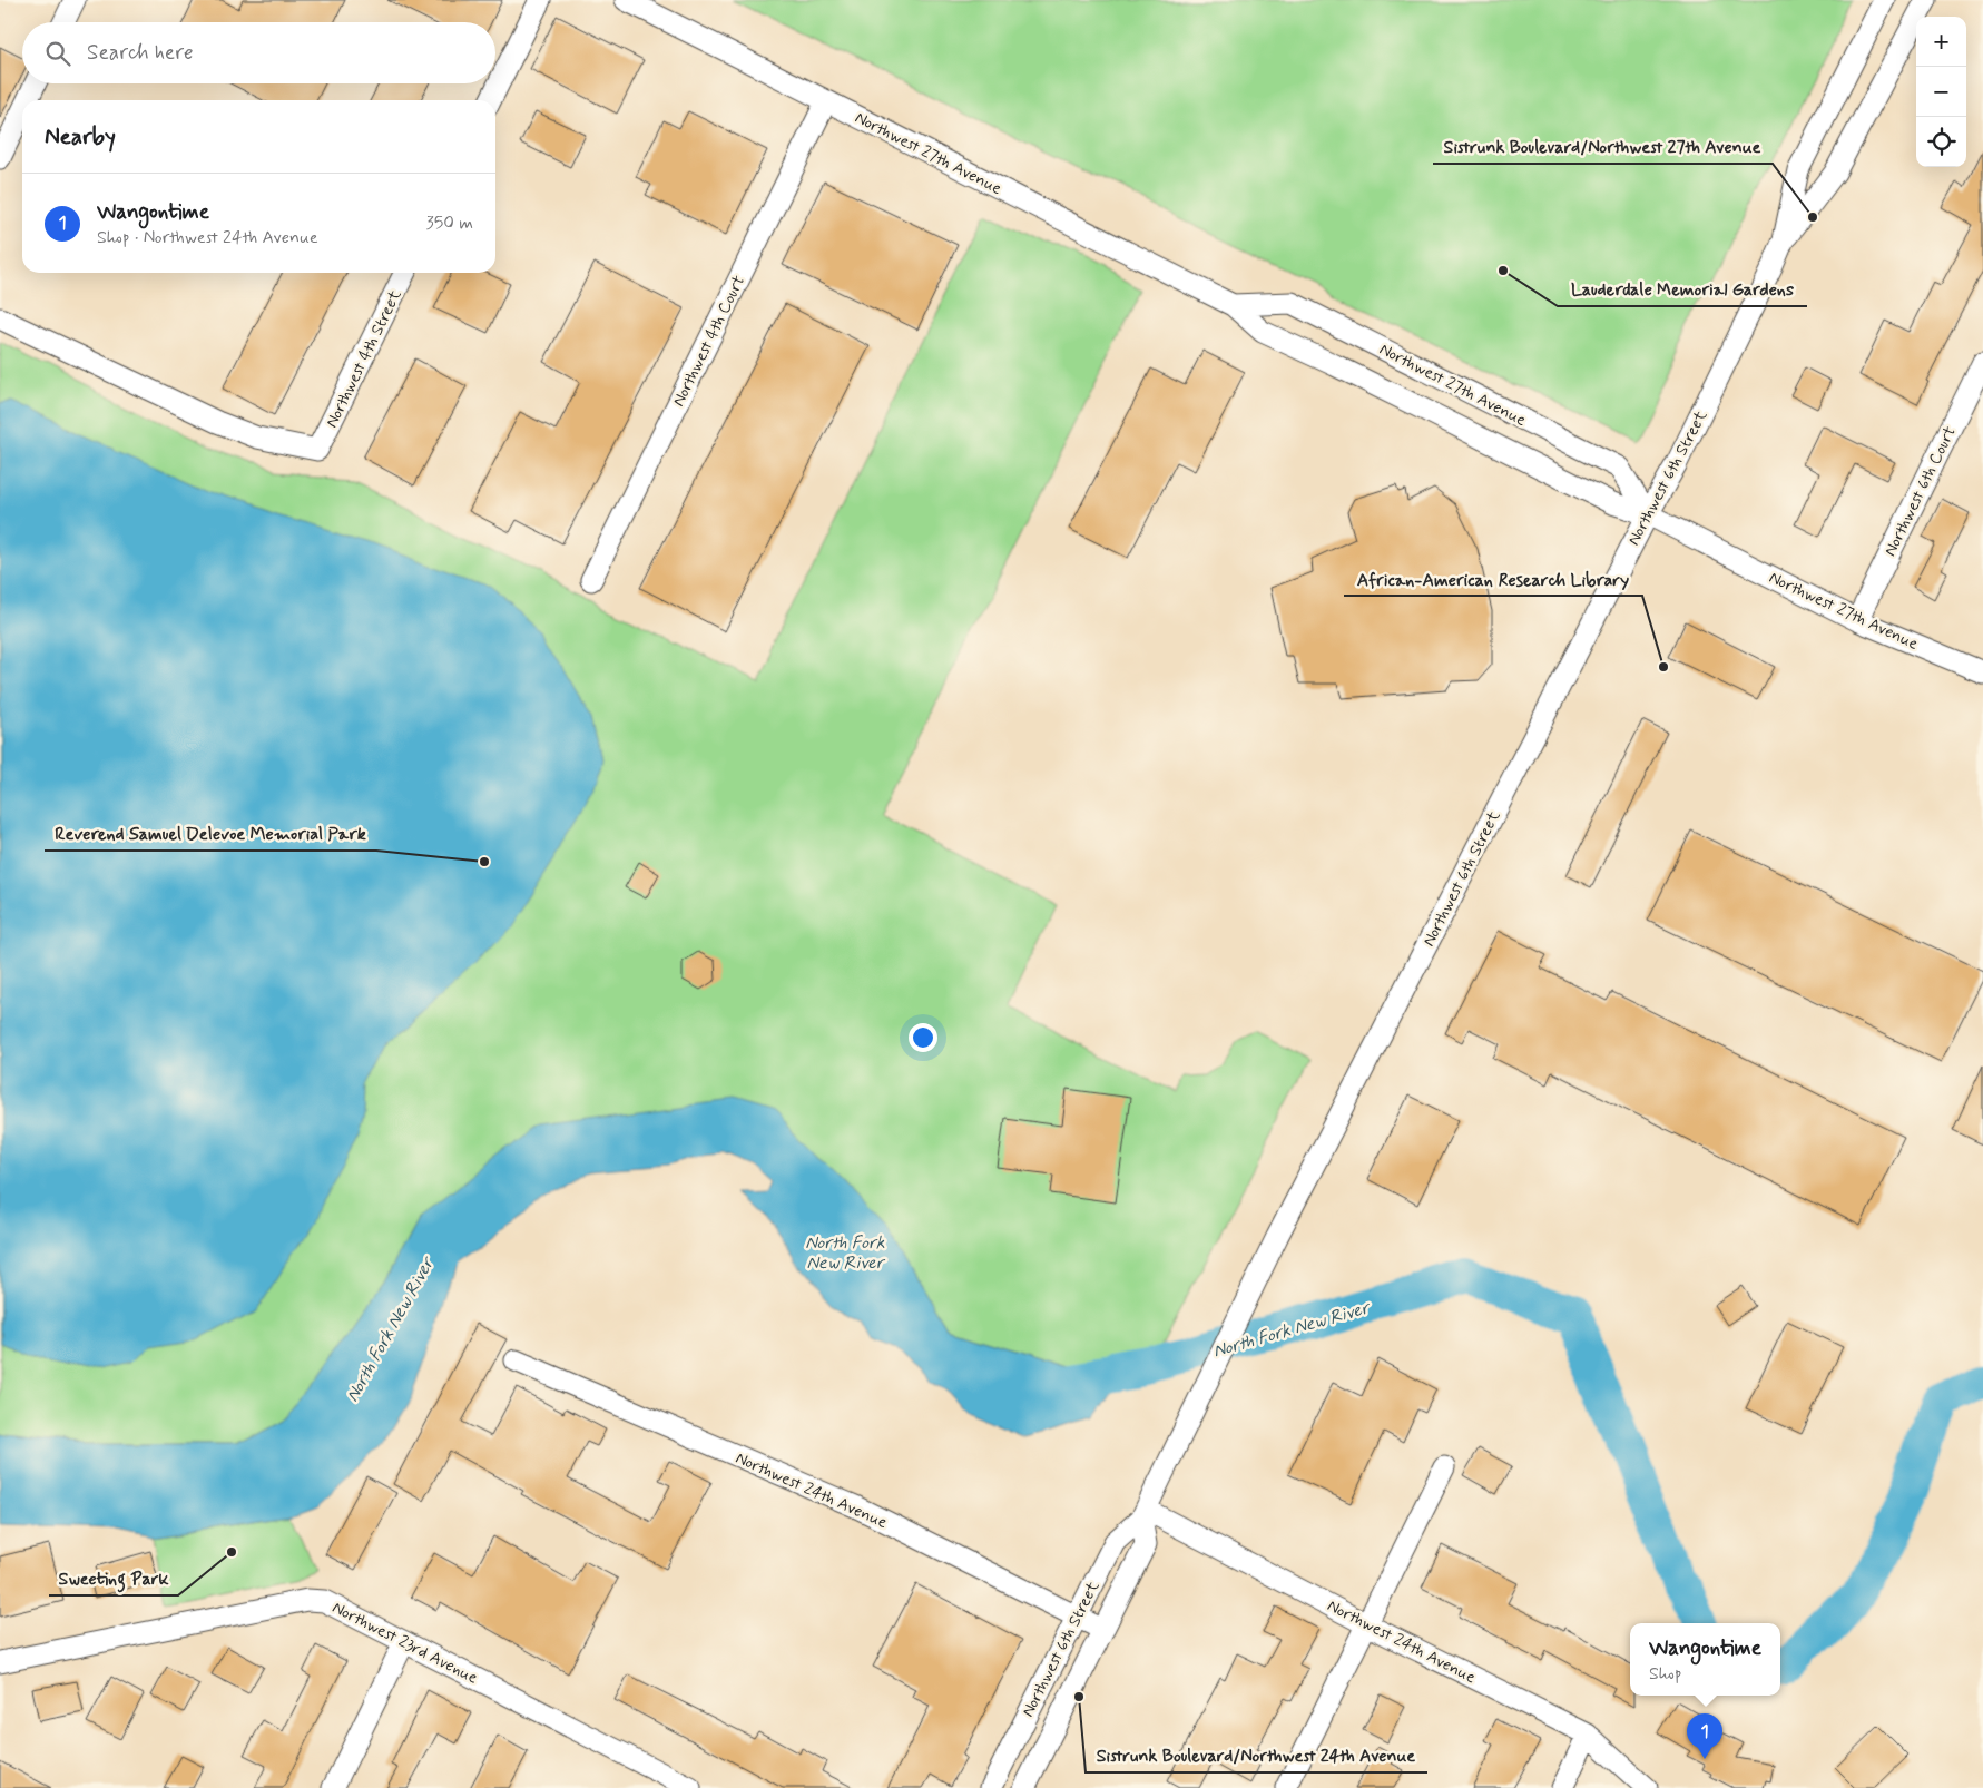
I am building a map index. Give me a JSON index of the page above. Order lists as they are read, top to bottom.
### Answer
{
  "streets": {
    "street": [
      "Northwest 27th Avenue",
      "Northwest 4th Court",
      "Northwest 4th Street",
      "Northwest 6th Street",
      "Northwest 6th Court",
      "Northwest 24th Avenue",
      "Northwest 23rd Avenue"
    ]
  },
  "crossings": [
    ["Northwest 27th Avenue", "Northwest 4th Court"],
    ["Northwest 27th Avenue", "Northwest 6th Street"],
    ["Northwest 27th Avenue", "Northwest 6th Court"],
    ["Northwest 6th Street", "Northwest 24th Avenue"]
  ],
  "water": ["North Fork New River"],
  "places": [
    "Sistrunk Boulevard/Northwest 27th Avenue",
    "Lauderdale Memorial Gardens",
    "African-American Research Library",
    "Reverend Samuel Delevoe Memorial Park",
    "Sweeting Park",
    "Sistrunk Boulevard/Northwest 24th Avenue"
  ],
  "page": {
    "map_buttons": ["+", "−"],
    "search": "Search here",
    "heading": "Nearby",
    "list": [
      {
        "mark": "1",
        "name": "Wangontime",
        "note": "Shop · Northwest 24th Avenue",
        "value": "350 m"
      }
    ],
    "popup": ["Wangontime", "Shop"],
    "pins": "1"
  }
}
